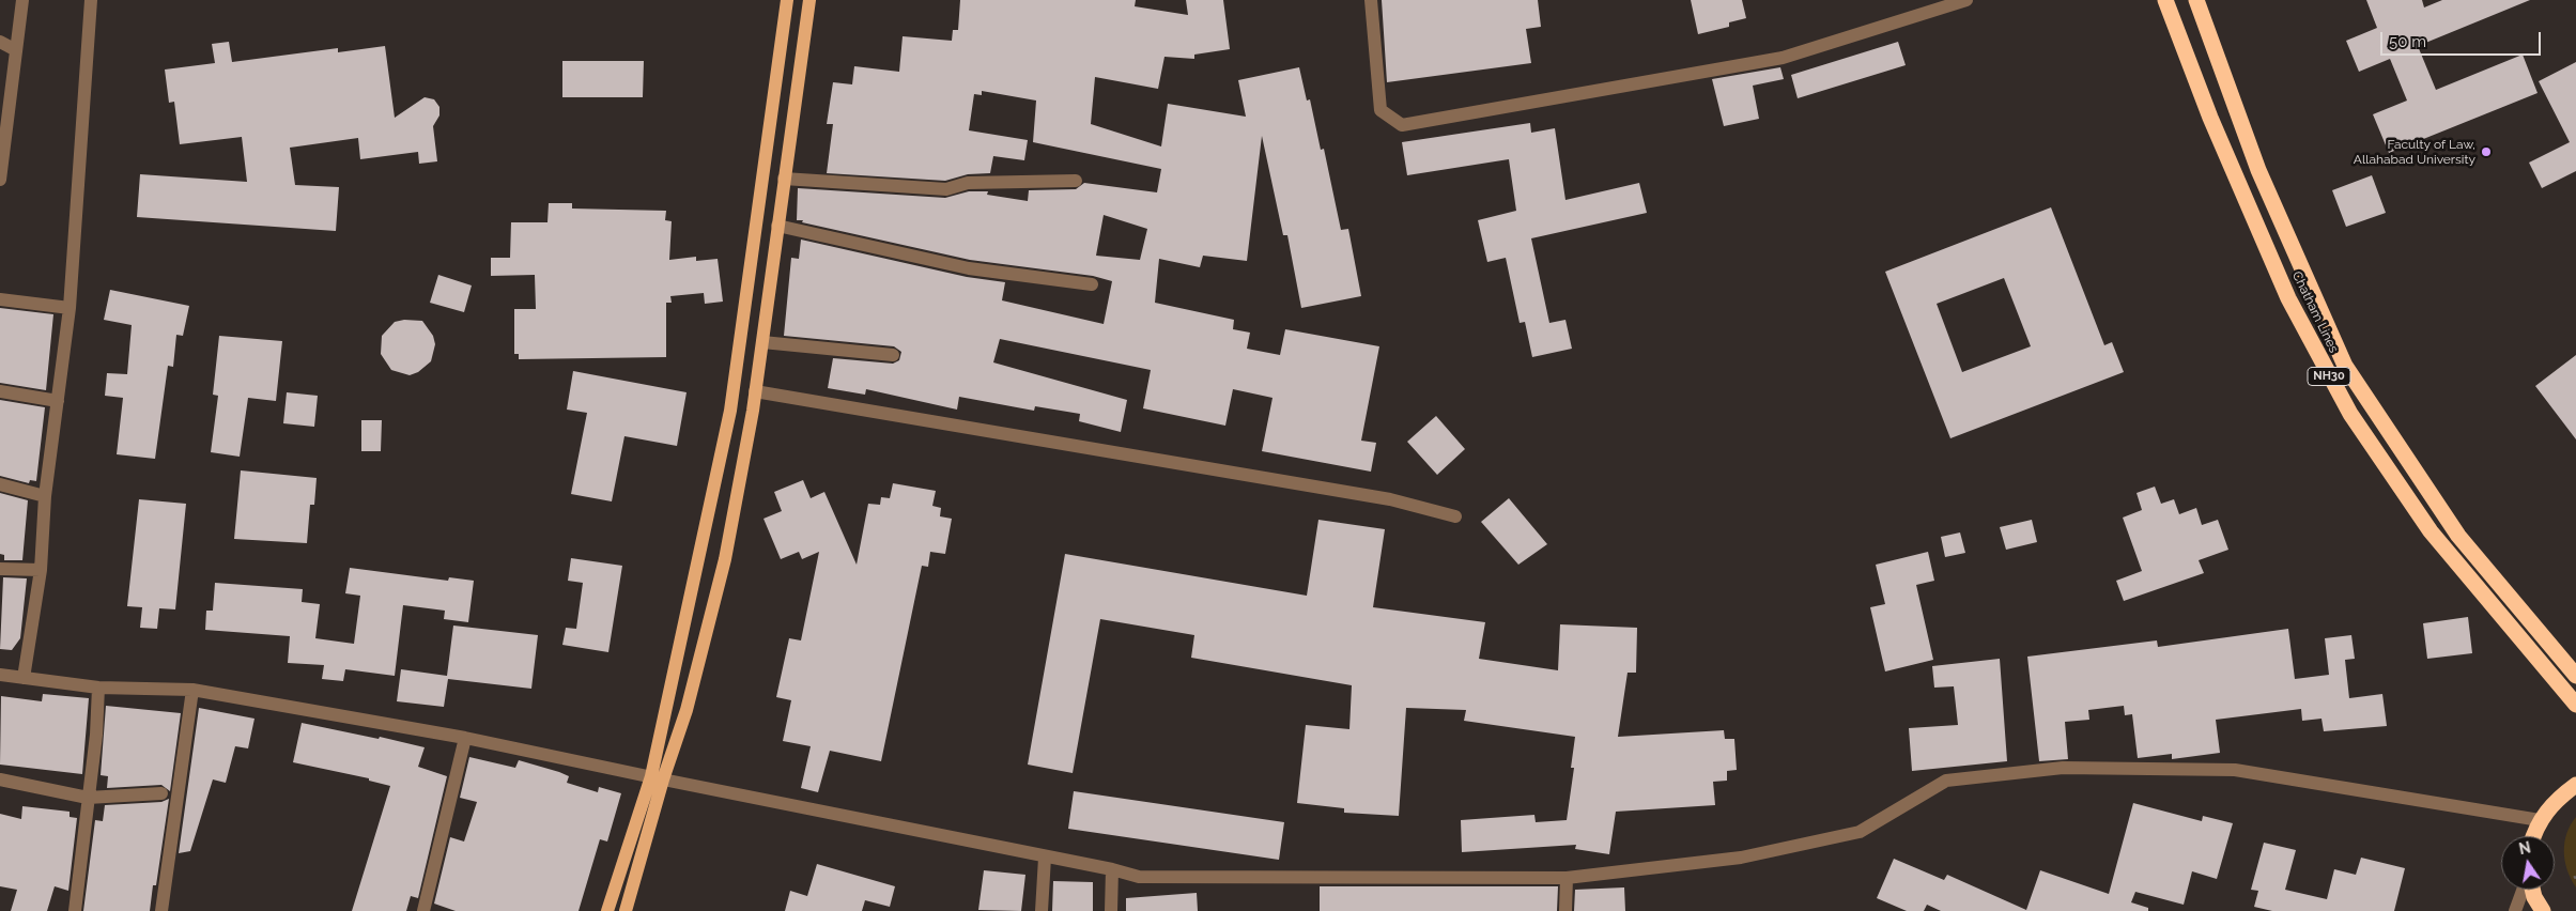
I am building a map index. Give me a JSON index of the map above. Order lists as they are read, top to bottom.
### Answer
{
  "streets": {
    "highway": ["Chatham Lines", "NH30"]
  },
  "places": ["Faculty of Law, Allahabad University"],
  "scale_bar": "50 m",
  "north": "top"
}
